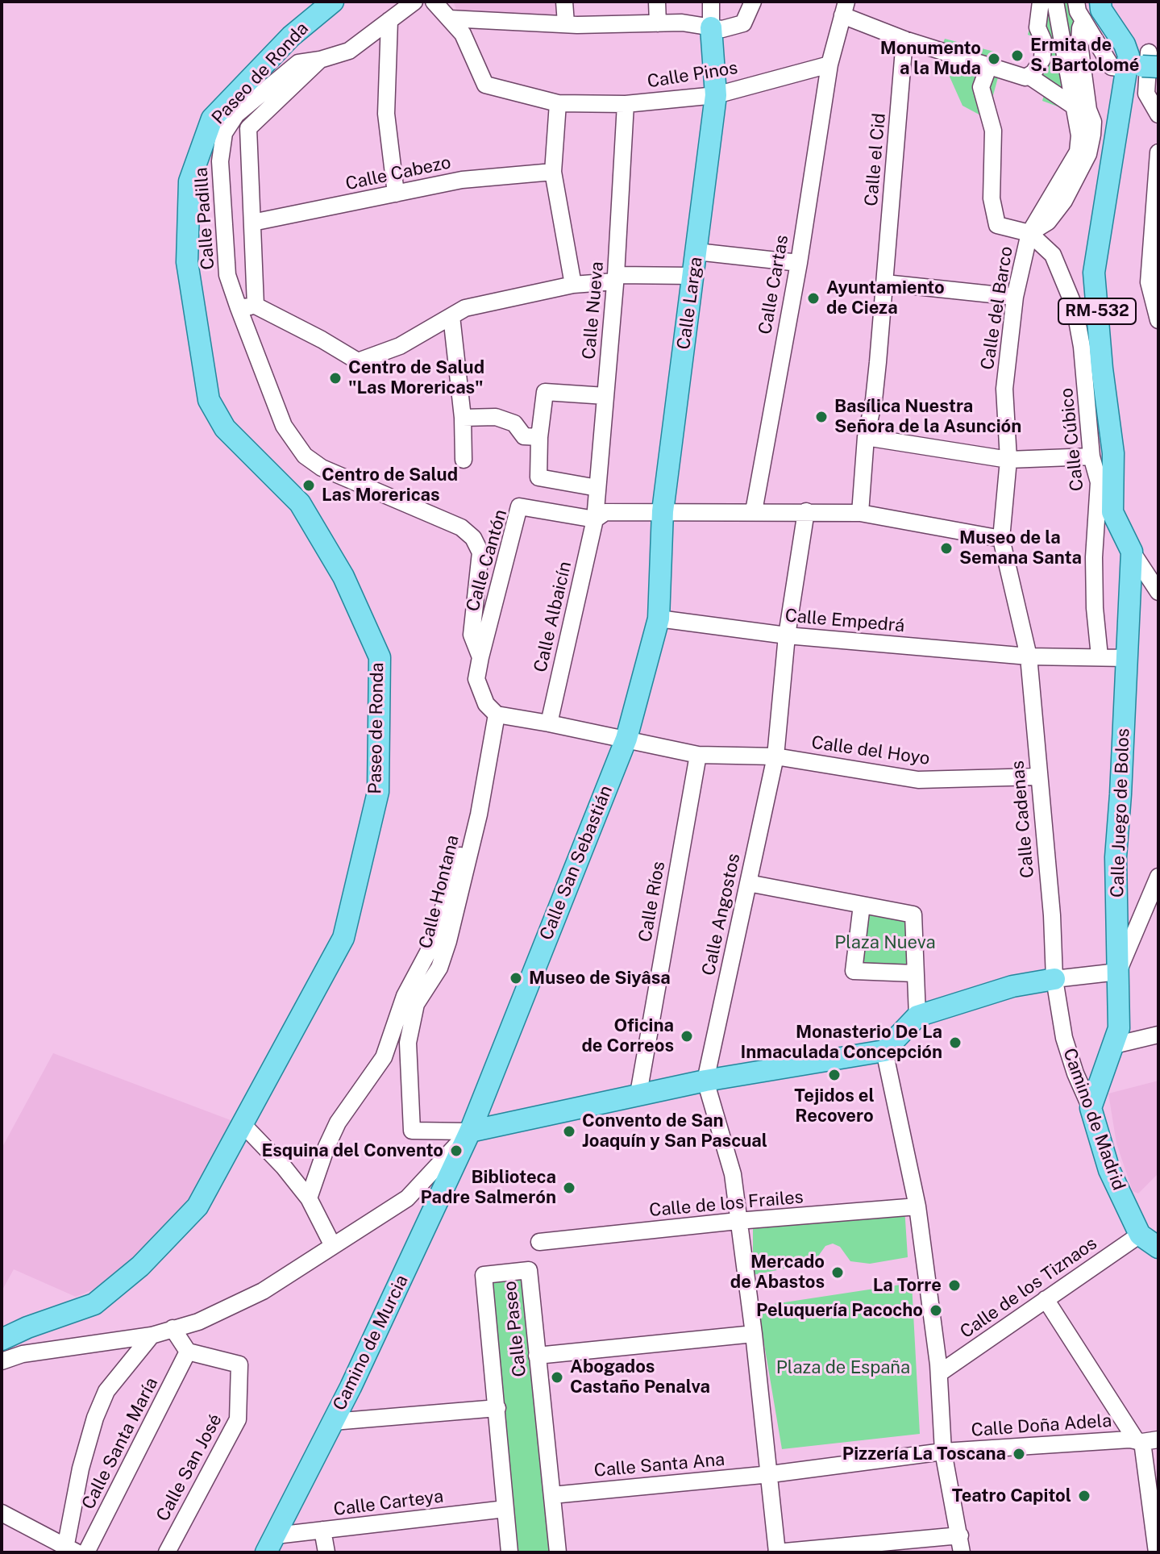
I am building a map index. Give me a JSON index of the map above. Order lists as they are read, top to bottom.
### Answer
{
  "streets": {
    "main road": [
      "Paseo de Ronda",
      "Calle Larga",
      "RM-532",
      "Calle Juego de Bolos",
      "Calle San Sebastián",
      "Camino de Madrid",
      "Camino de Murcia"
    ],
    "street": [
      "Calle Pinos",
      "Calle el Cid",
      "Calle Cabezo",
      "Calle Padilla",
      "Calle Cartas",
      "Calle del Barco",
      "Calle Nueva",
      "Calle Cúbico",
      "Calle Cantón",
      "Calle Albaicín",
      "Calle Empedrá",
      "Calle del Hoyo",
      "Calle Cadenas",
      "Calle Hontana",
      "Calle Ríos",
      "Calle Angostos",
      "Calle de los Frailes",
      "Calle de los Tiznaos",
      "Calle Paseo",
      "Calle Doña Adela",
      "Calle Santa María",
      "Calle Santa Ana",
      "Calle San José",
      "Calle Carteya"
    ]
  },
  "crossings": [
    ["Calle Pinos", "Calle Cartas"],
    ["Calle Pinos", "Calle Larga"],
    ["Calle Pinos", "Calle Nueva"],
    ["Calle Padilla", "Calle Cantón"],
    ["Calle Larga", "Calle Empedrá"],
    ["Calle Larga", "Calle San Sebastián"],
    ["Calle del Barco", "Calle Cúbico"],
    ["Calle del Barco", "Calle Empedrá"],
    ["Calle del Barco", "Calle Cadenas"],
    ["Calle Nueva", "Calle Cantón"],
    ["Calle Nueva", "Calle Albaicín"],
    ["RM-532", "Calle Juego de Bolos"],
    ["Calle Cúbico", "Calle Empedrá"],
    ["Calle Cantón", "Calle Albaicín"],
    ["Calle Albaicín", "Calle del Hoyo"],
    ["Calle Empedrá", "Calle Juego de Bolos"],
    ["Calle Empedrá", "Calle Cadenas"],
    ["Calle Empedrá", "Calle San Sebastián"],
    ["Calle Empedrá", "Calle Angostos"],
    ["Calle del Hoyo", "Calle Cadenas"],
    ["Calle del Hoyo", "Calle San Sebastián"],
    ["Calle del Hoyo", "Calle Hontana"],
    ["Calle del Hoyo", "Calle Ríos"],
    ["Calle del Hoyo", "Calle Angostos"],
    ["Calle Juego de Bolos", "Camino de Madrid"],
    ["Calle Cadenas", "Camino de Madrid"],
    ["Calle San Sebastián", "Calle Hontana"],
    ["Calle San Sebastián", "Camino de Murcia"],
    ["Calle Hontana", "Camino de Murcia"],
    ["Camino de Madrid", "Calle de los Tiznaos"],
    ["Calle Paseo", "Calle Santa Ana"],
    ["Calle Paseo", "Calle Carteya"],
    ["Camino de Murcia", "Calle Carteya"],
    ["Calle Santa María", "Calle San José"]
  ],
  "parks": ["Plaza Nueva", "Plaza de España"],
  "places": [
    "Ermita de S. Bartolomé",
    "Monumento a la Muda",
    "Ayuntamiento de Cieza",
    "Centro de Salud \"Las Morericas\"",
    "Basílica Nuestra Señora de la Asunción",
    "Centro de Salud Las Morericas",
    "Museo de la Semana Santa",
    "Museo de Siyâsa",
    "Oficina de Correos",
    "Monasterio De La Inmaculada Concepción",
    "Tejidos el Recovero",
    "Convento de San Joaquín y San Pascual",
    "Esquina del Convento",
    "Biblioteca Padre Salmerón",
    "Mercado de Abastos",
    "La Torre",
    "Peluquería Pacocho",
    "Abogados Castaño Penalva",
    "Pizzería La Toscana",
    "Teatro Capitol"
  ]
}
